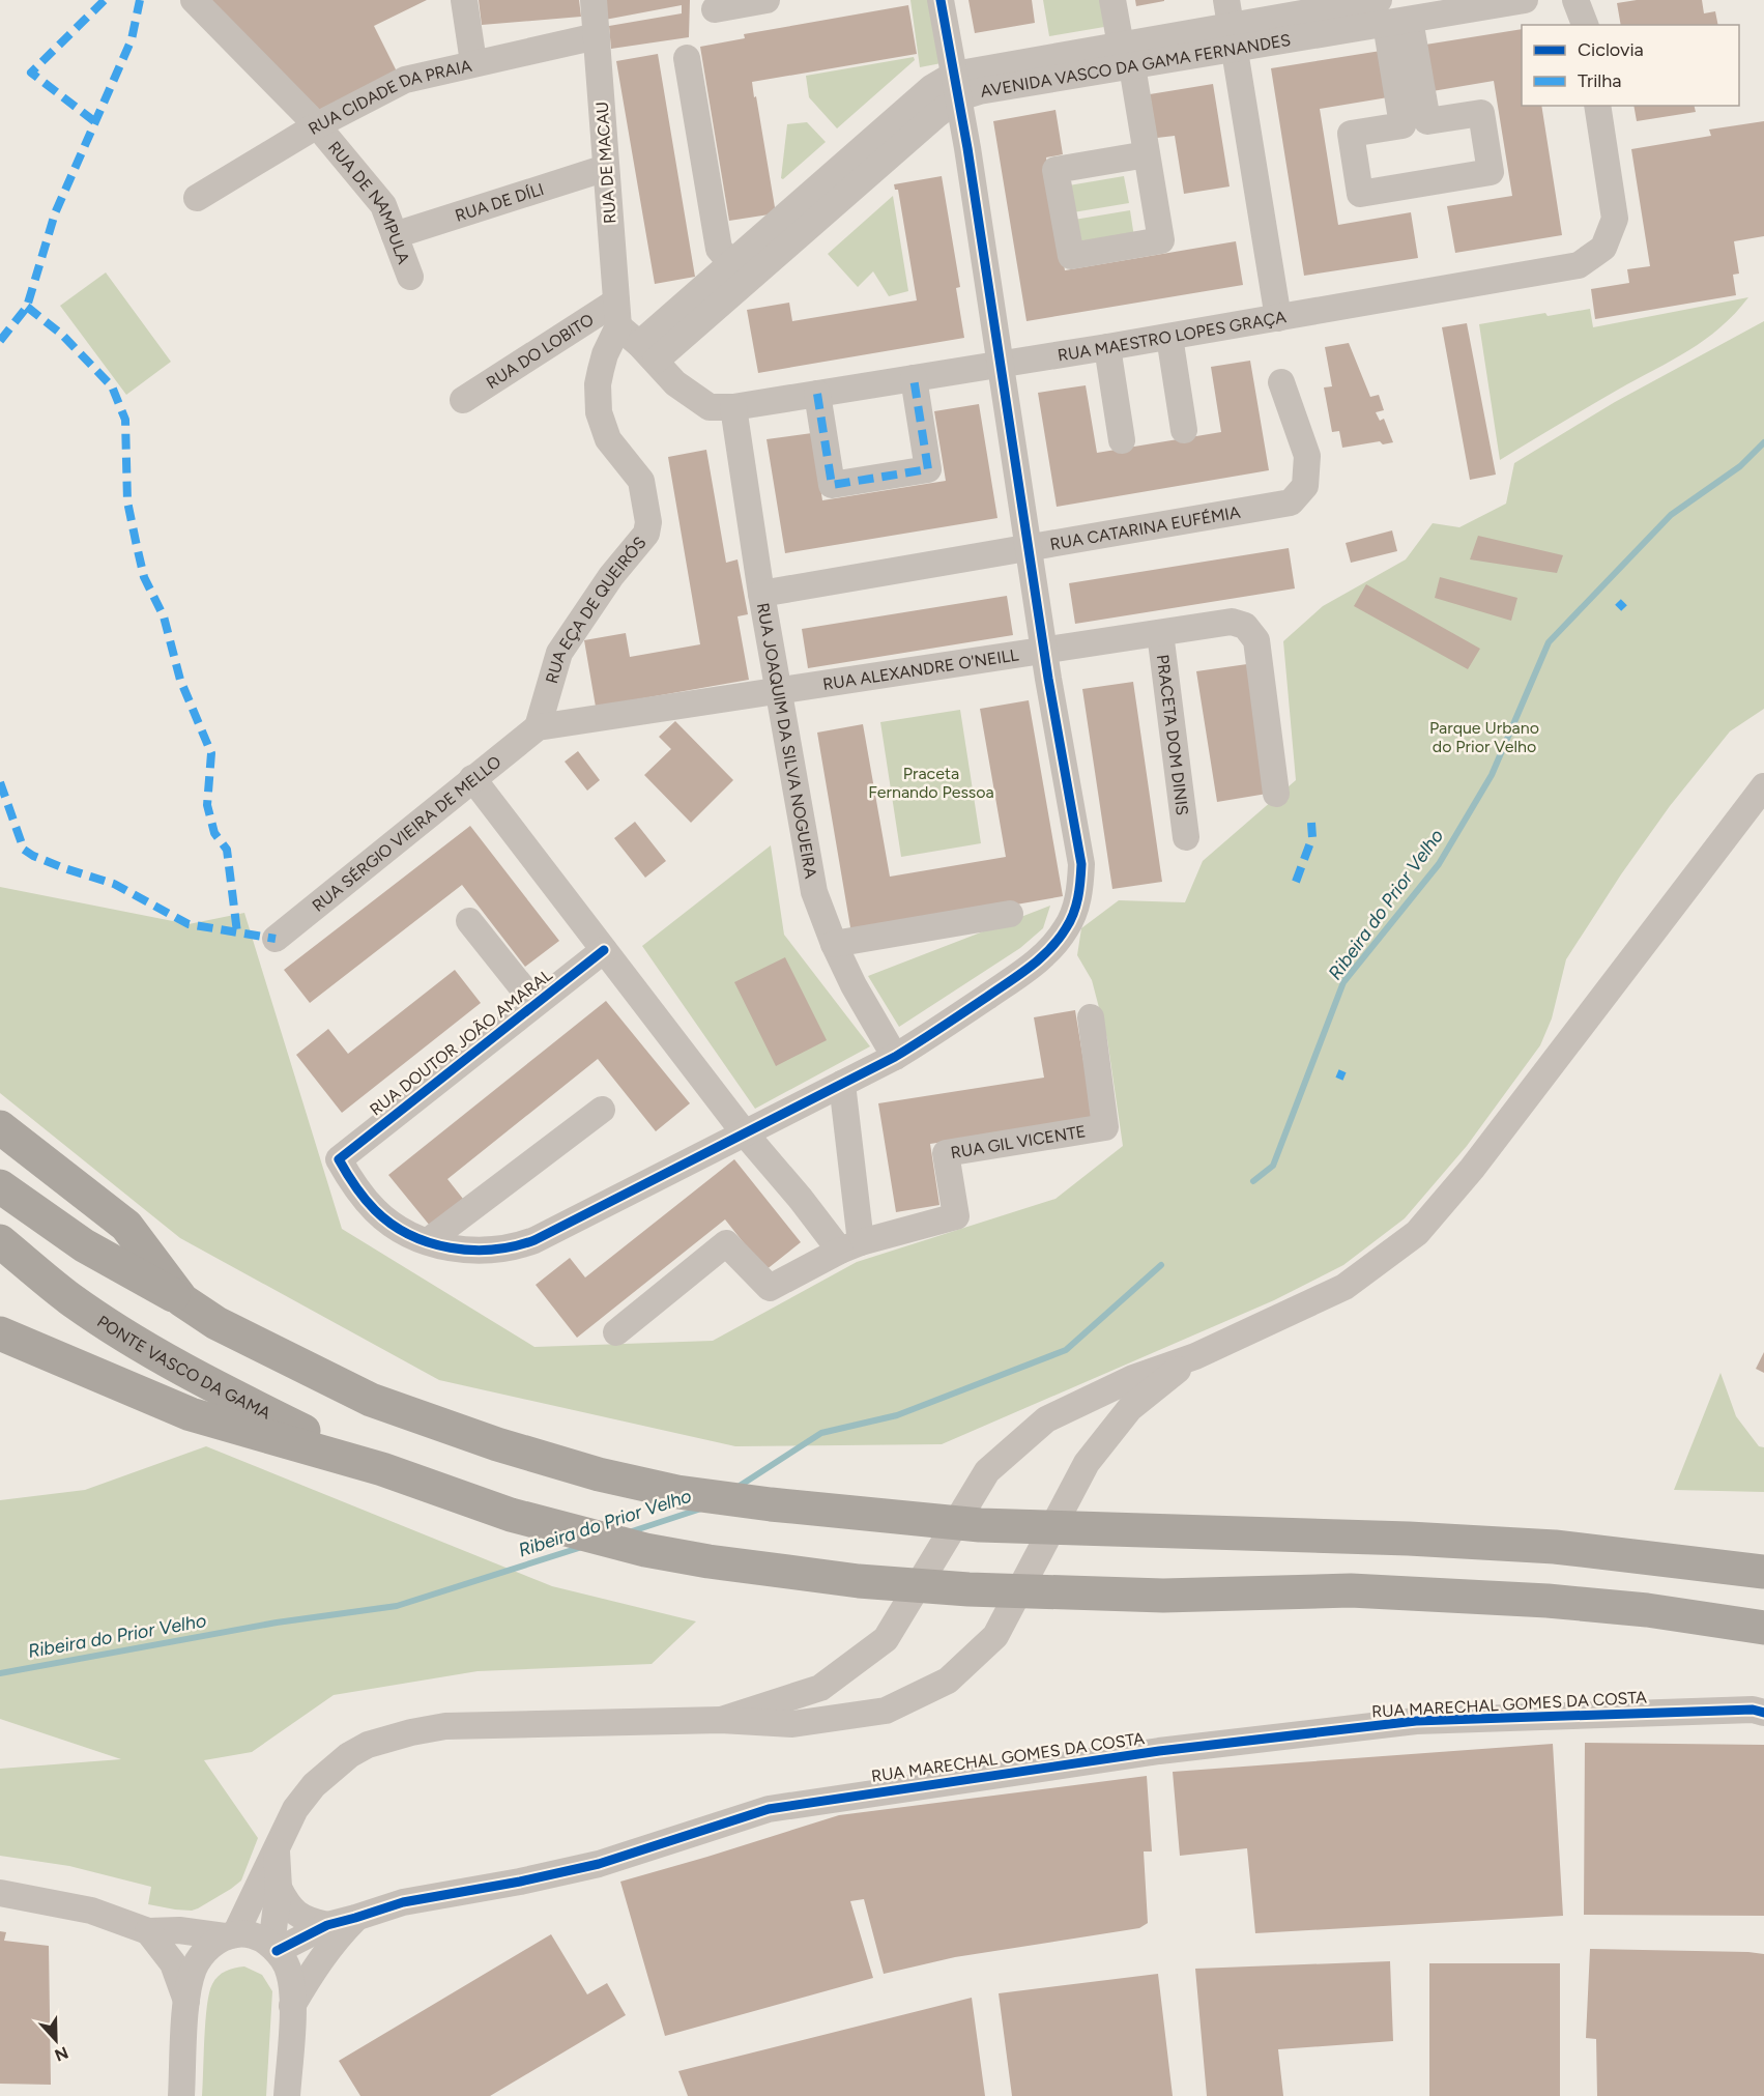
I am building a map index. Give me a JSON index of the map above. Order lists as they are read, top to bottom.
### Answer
{
  "streets": {
    "highway": ["PONTE VASCO DA GAMA"],
    "street": [
      "AVENIDA VASCO DA GAMA FERNANDES",
      "RUA CIDADE DA PRAIA",
      "RUA DE MACAU",
      "RUA DE DÍLI",
      "RUA DE NAMPULA",
      "RUA MAESTRO LOPES GRAÇA",
      "RUA DO LOBITO",
      "RUA CATARINA EUFÉMIA",
      "RUA EÇA DE QUEIRÓS",
      "RUA ALEXANDRE O'NEILL",
      "PRACETA DOM DINIS",
      "RUA JOAQUIM DA SILVA NOGUEIRA",
      "RUA SÉRGIO VIEIRA DE MELLO",
      "RUA DOUTOR JOÃO AMARAL",
      "RUA GIL VICENTE",
      "RUA MARECHAL GOMES DA COSTA"
    ]
  },
  "crossings": [
    ["AVENIDA VASCO DA GAMA FERNANDES", "RUA MAESTRO LOPES GRAÇA"],
    ["RUA CIDADE DA PRAIA", "RUA DE MACAU"],
    ["RUA CIDADE DA PRAIA", "RUA DE NAMPULA"],
    ["RUA DE MACAU", "RUA DE DÍLI"],
    ["RUA DE MACAU", "RUA MAESTRO LOPES GRAÇA"],
    ["RUA DE MACAU", "RUA DO LOBITO"],
    ["RUA DE MACAU", "RUA EÇA DE QUEIRÓS"],
    ["RUA DE DÍLI", "RUA DE NAMPULA"],
    ["RUA MAESTRO LOPES GRAÇA", "RUA DO LOBITO"],
    ["RUA MAESTRO LOPES GRAÇA", "RUA EÇA DE QUEIRÓS"],
    ["RUA MAESTRO LOPES GRAÇA", "RUA JOAQUIM DA SILVA NOGUEIRA"],
    ["RUA DO LOBITO", "RUA EÇA DE QUEIRÓS"],
    ["RUA CATARINA EUFÉMIA", "RUA JOAQUIM DA SILVA NOGUEIRA"],
    ["RUA EÇA DE QUEIRÓS", "RUA ALEXANDRE O'NEILL"],
    ["RUA EÇA DE QUEIRÓS", "RUA SÉRGIO VIEIRA DE MELLO"],
    ["RUA ALEXANDRE O'NEILL", "PRACETA DOM DINIS"],
    ["RUA ALEXANDRE O'NEILL", "RUA JOAQUIM DA SILVA NOGUEIRA"],
    ["RUA ALEXANDRE O'NEILL", "RUA SÉRGIO VIEIRA DE MELLO"]
  ],
  "water": ["Ribeira do Prior Velho"],
  "parks": ["Parque Urbano do Prior Velho", "Praceta Fernando Pessoa"],
  "legend": ["Ciclovia", "Trilha"],
  "north": "bottom"
}
